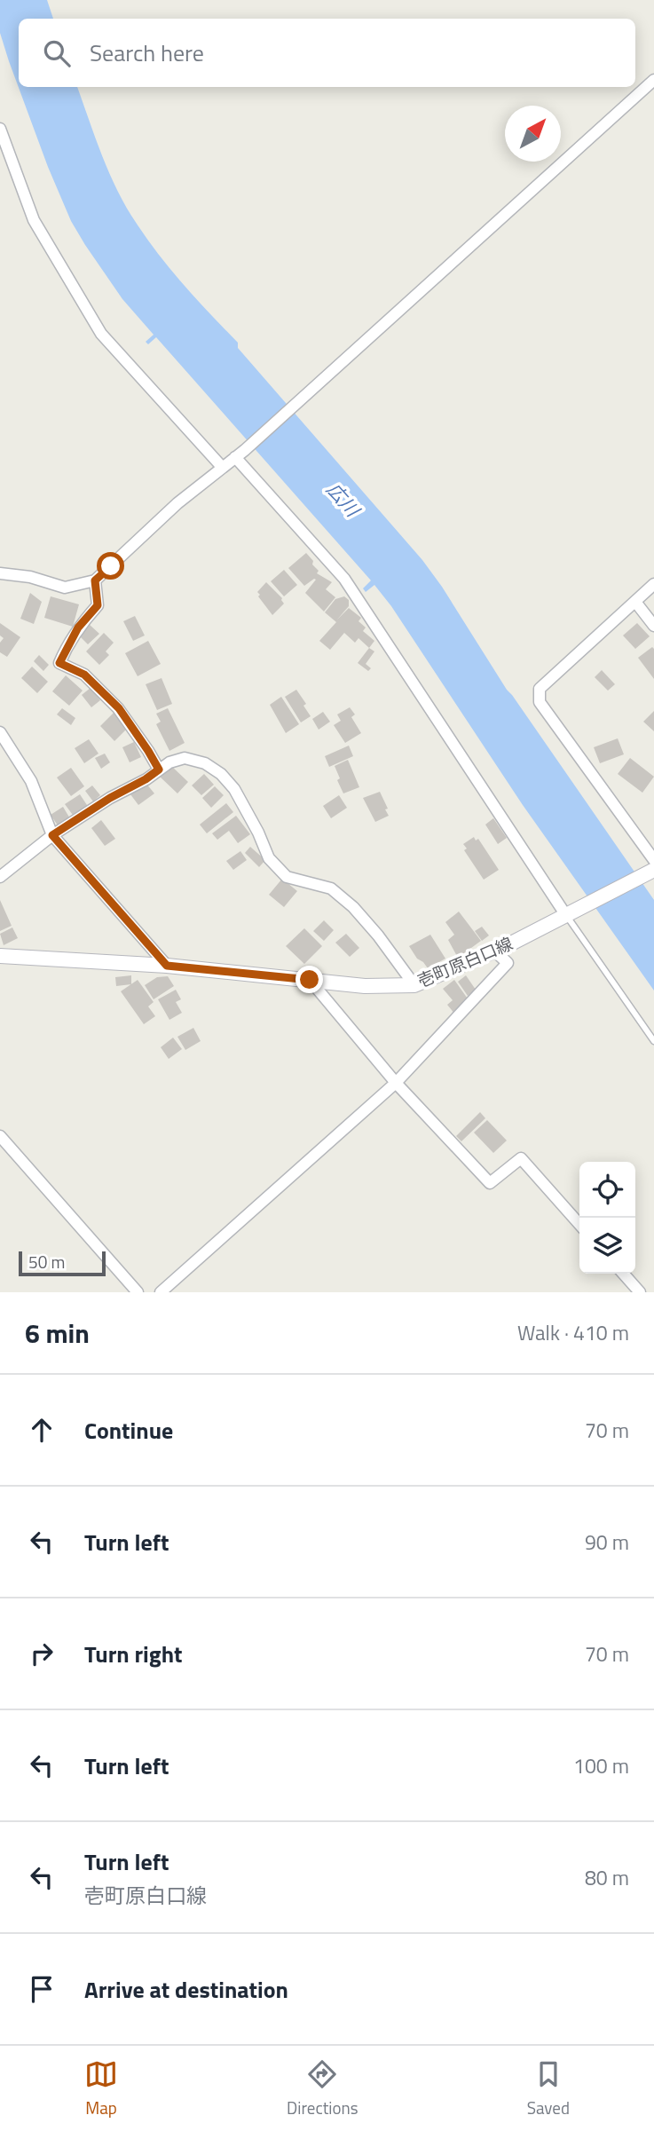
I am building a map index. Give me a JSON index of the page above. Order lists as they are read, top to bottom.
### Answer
{
  "streets": {
    "main road": ["壱町原白口線"]
  },
  "water": ["広川"],
  "scale_bar": "50 m",
  "north": "top right",
  "page": {
    "search": "Search here",
    "scale": "50 m",
    "heading": ["6 min", "Walk · 410 m"],
    "list": [
      ["Continue", "70 m"],
      ["Turn left", "90 m"],
      ["Turn right", "70 m"],
      ["Turn left", "100 m"],
      ["Turn left", "壱町原白口線", "80 m"],
      "Arrive at destination"
    ],
    "nav": ["Map", "Directions", "Saved"]
  }
}
